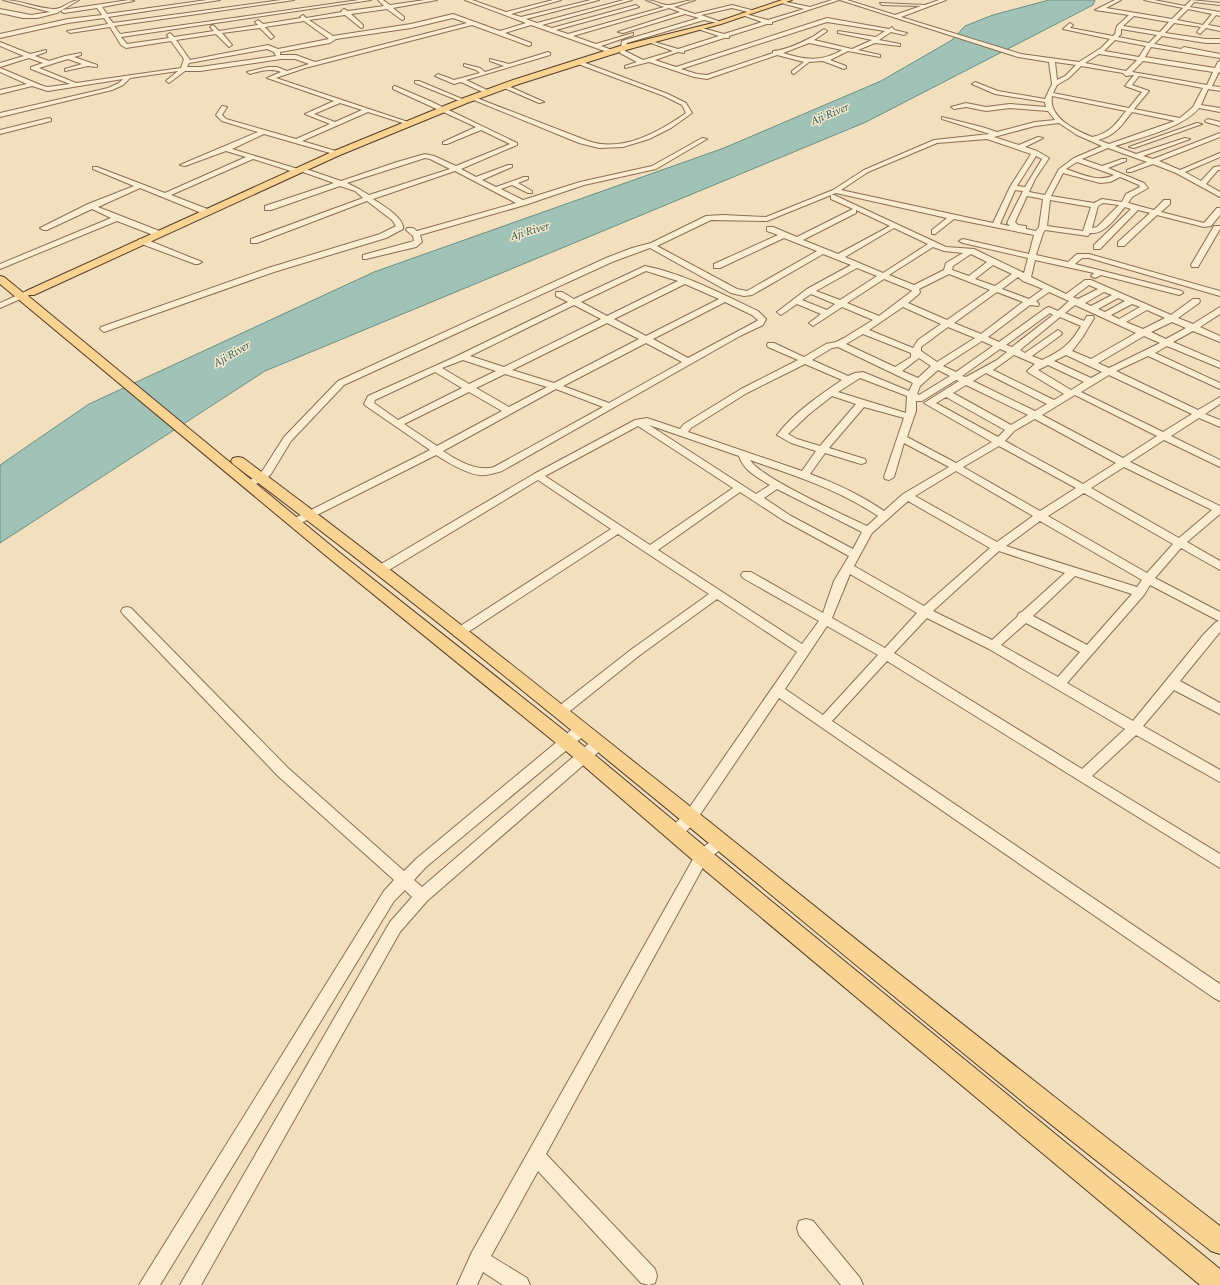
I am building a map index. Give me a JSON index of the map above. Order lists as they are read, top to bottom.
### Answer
{
  "water": ["Aji River"]
}
